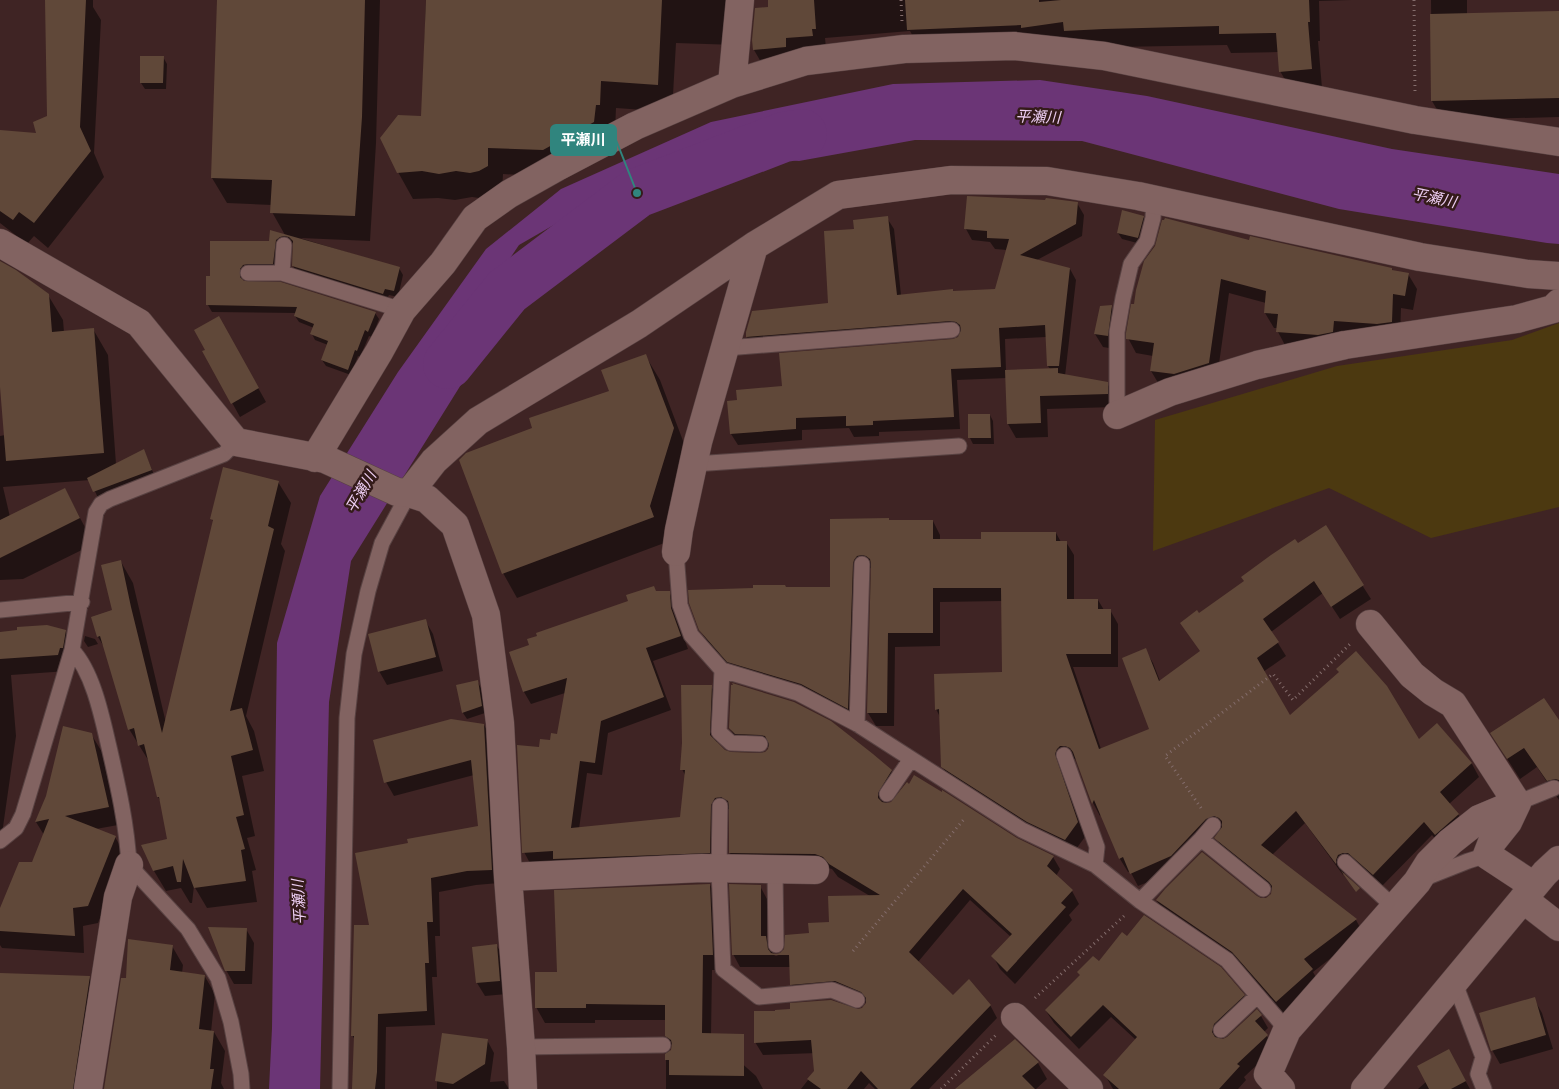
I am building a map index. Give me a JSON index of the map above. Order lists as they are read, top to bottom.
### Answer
{
  "water": ["平瀬川"],
  "places": ["平瀬川"]
}
